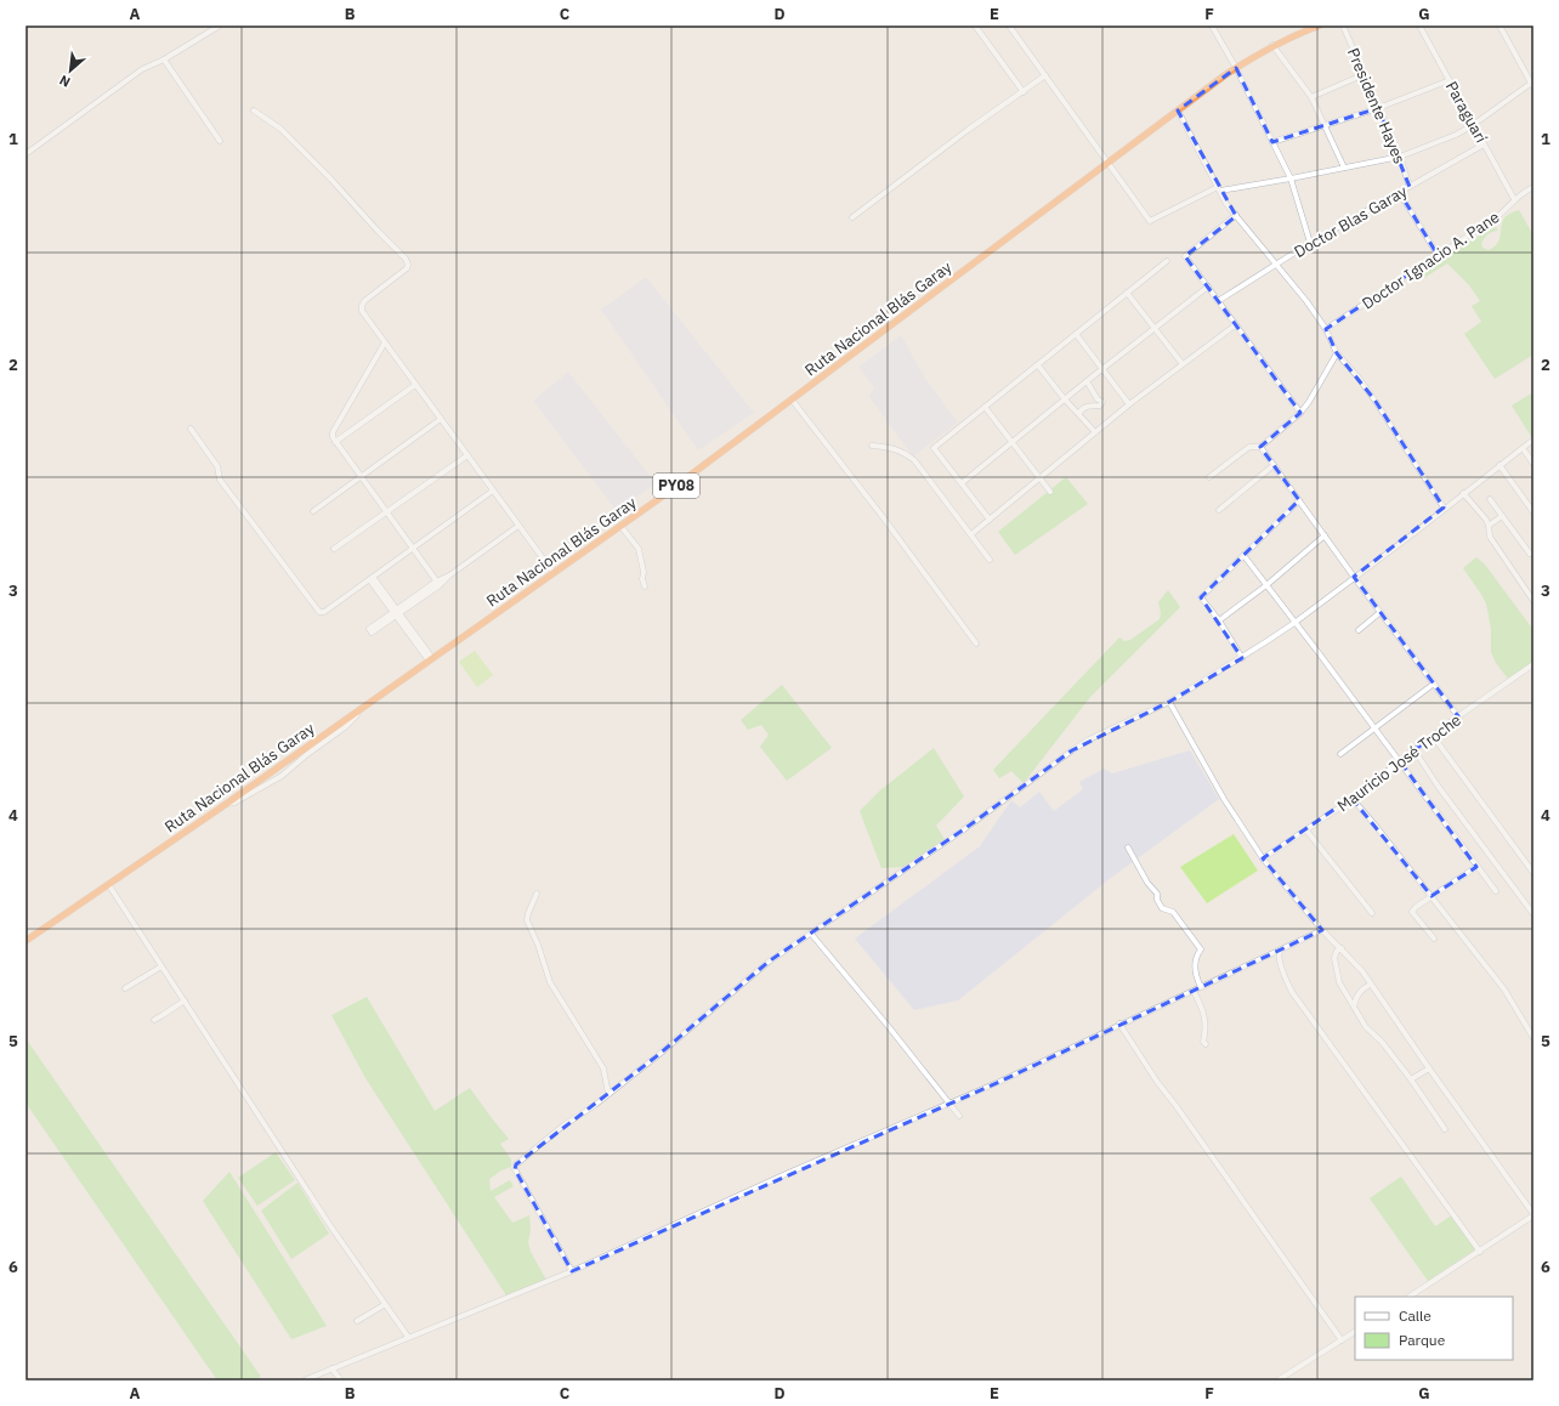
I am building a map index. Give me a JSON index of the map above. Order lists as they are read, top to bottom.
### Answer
{
  "streets": {
    "highway": ["Ruta Nacional Blás Garay", "PY08"],
    "street": [
      "Presidente Hayes",
      "Paraguarí",
      "Doctor Blas Garay",
      "Doctor Ignacio A. Pane",
      "Mauricio José Troche"
    ]
  },
  "crossings": [
    ["Presidente Hayes", "Doctor Blas Garay"],
    ["Paraguarí", "Doctor Blas Garay"],
    ["Paraguarí", "Doctor Ignacio A. Pane"]
  ],
  "legend": ["Calle", "Parque"],
  "north": "bottom left",
  "grid": {
    "columns": [
      "A",
      "B",
      "C",
      "D",
      "E",
      "F",
      "G"
    ],
    "rows": [
      "1",
      "2",
      "3",
      "4",
      "5",
      "6"
    ]
  }
}
